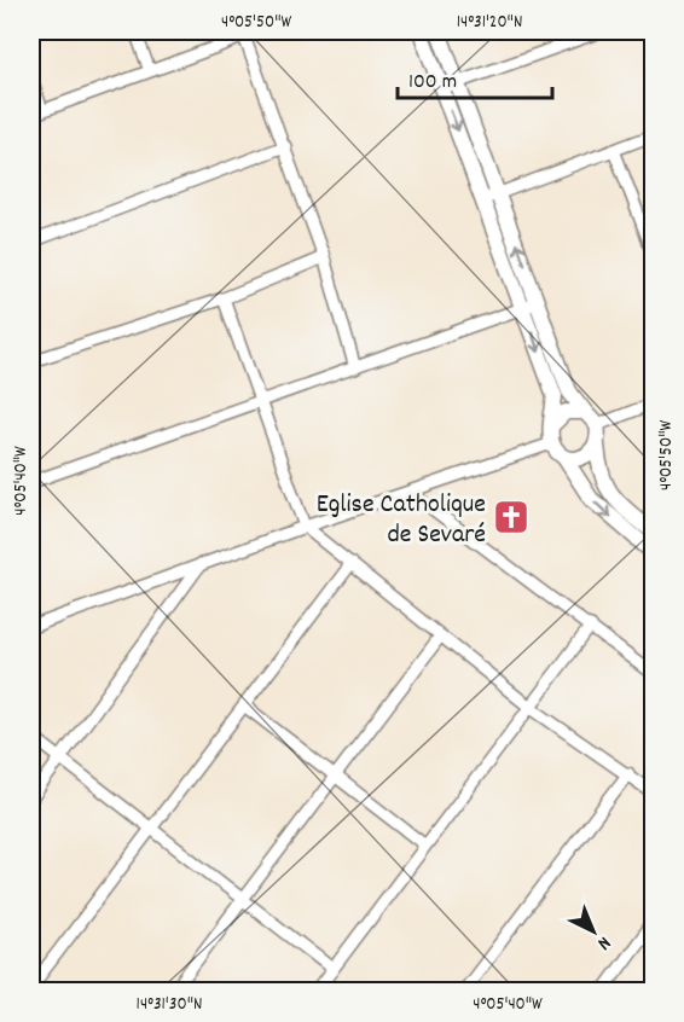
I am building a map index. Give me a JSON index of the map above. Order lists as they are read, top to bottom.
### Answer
{
  "places": {
    "church": ["Eglise Catholique de Sevaré"]
  },
  "scale_bar": "100 m",
  "north": "bottom right",
  "coordinates": [
    "4°05'50\"W",
    "14°31'20\"N",
    "4°05'40\"W",
    "14°31'30\"N"
  ]
}
